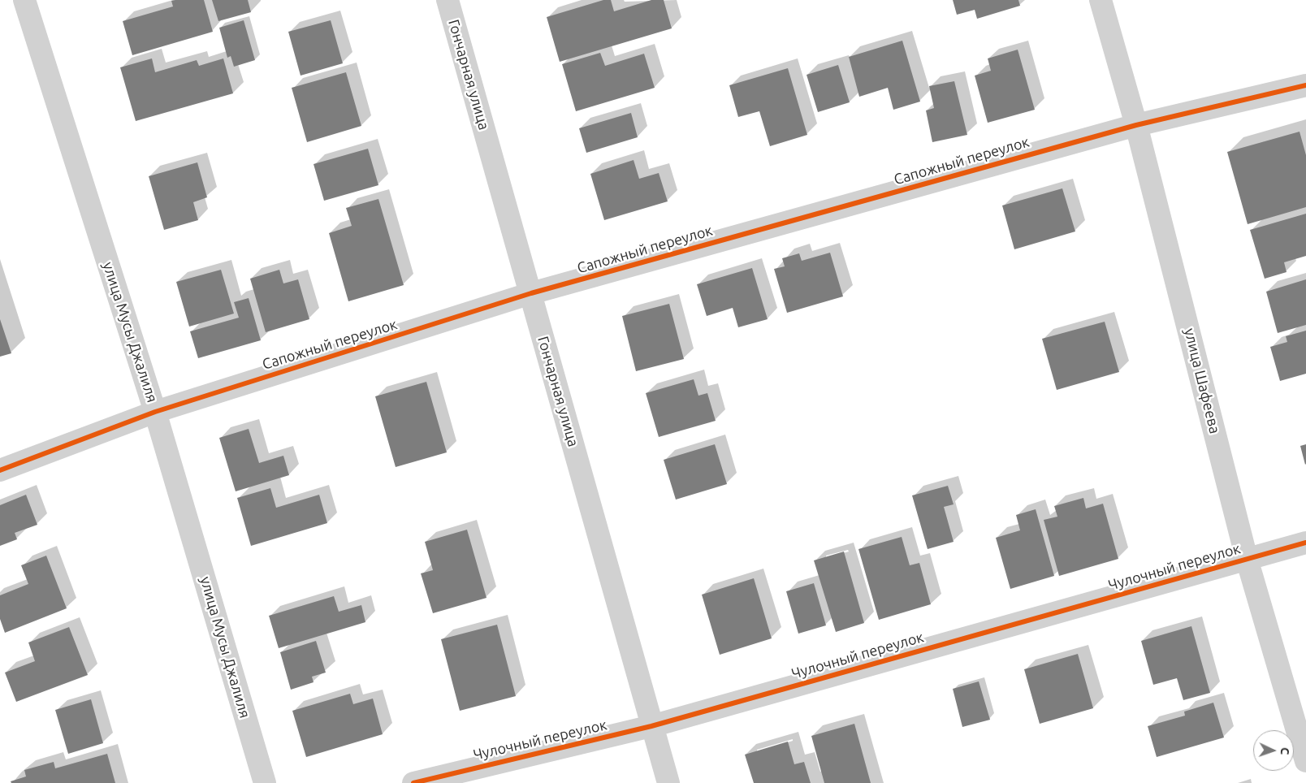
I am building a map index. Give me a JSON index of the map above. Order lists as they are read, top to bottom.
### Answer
{
  "streets": {
    "street": [
      "Гончарная улица",
      "Сапожный переулок",
      "улица Мусы Джалиля",
      "улица Шафеева",
      "Чулочный переулок"
    ]
  },
  "crossings": [
    ["Гончарная улица", "Сапожный переулок"],
    ["Гончарная улица", "Чулочный переулок"],
    ["Сапожный переулок", "улица Мусы Джалиля"],
    ["Сапожный переулок", "улица Шафеева"],
    ["улица Шафеева", "Чулочный переулок"]
  ],
  "north": "right"
}
